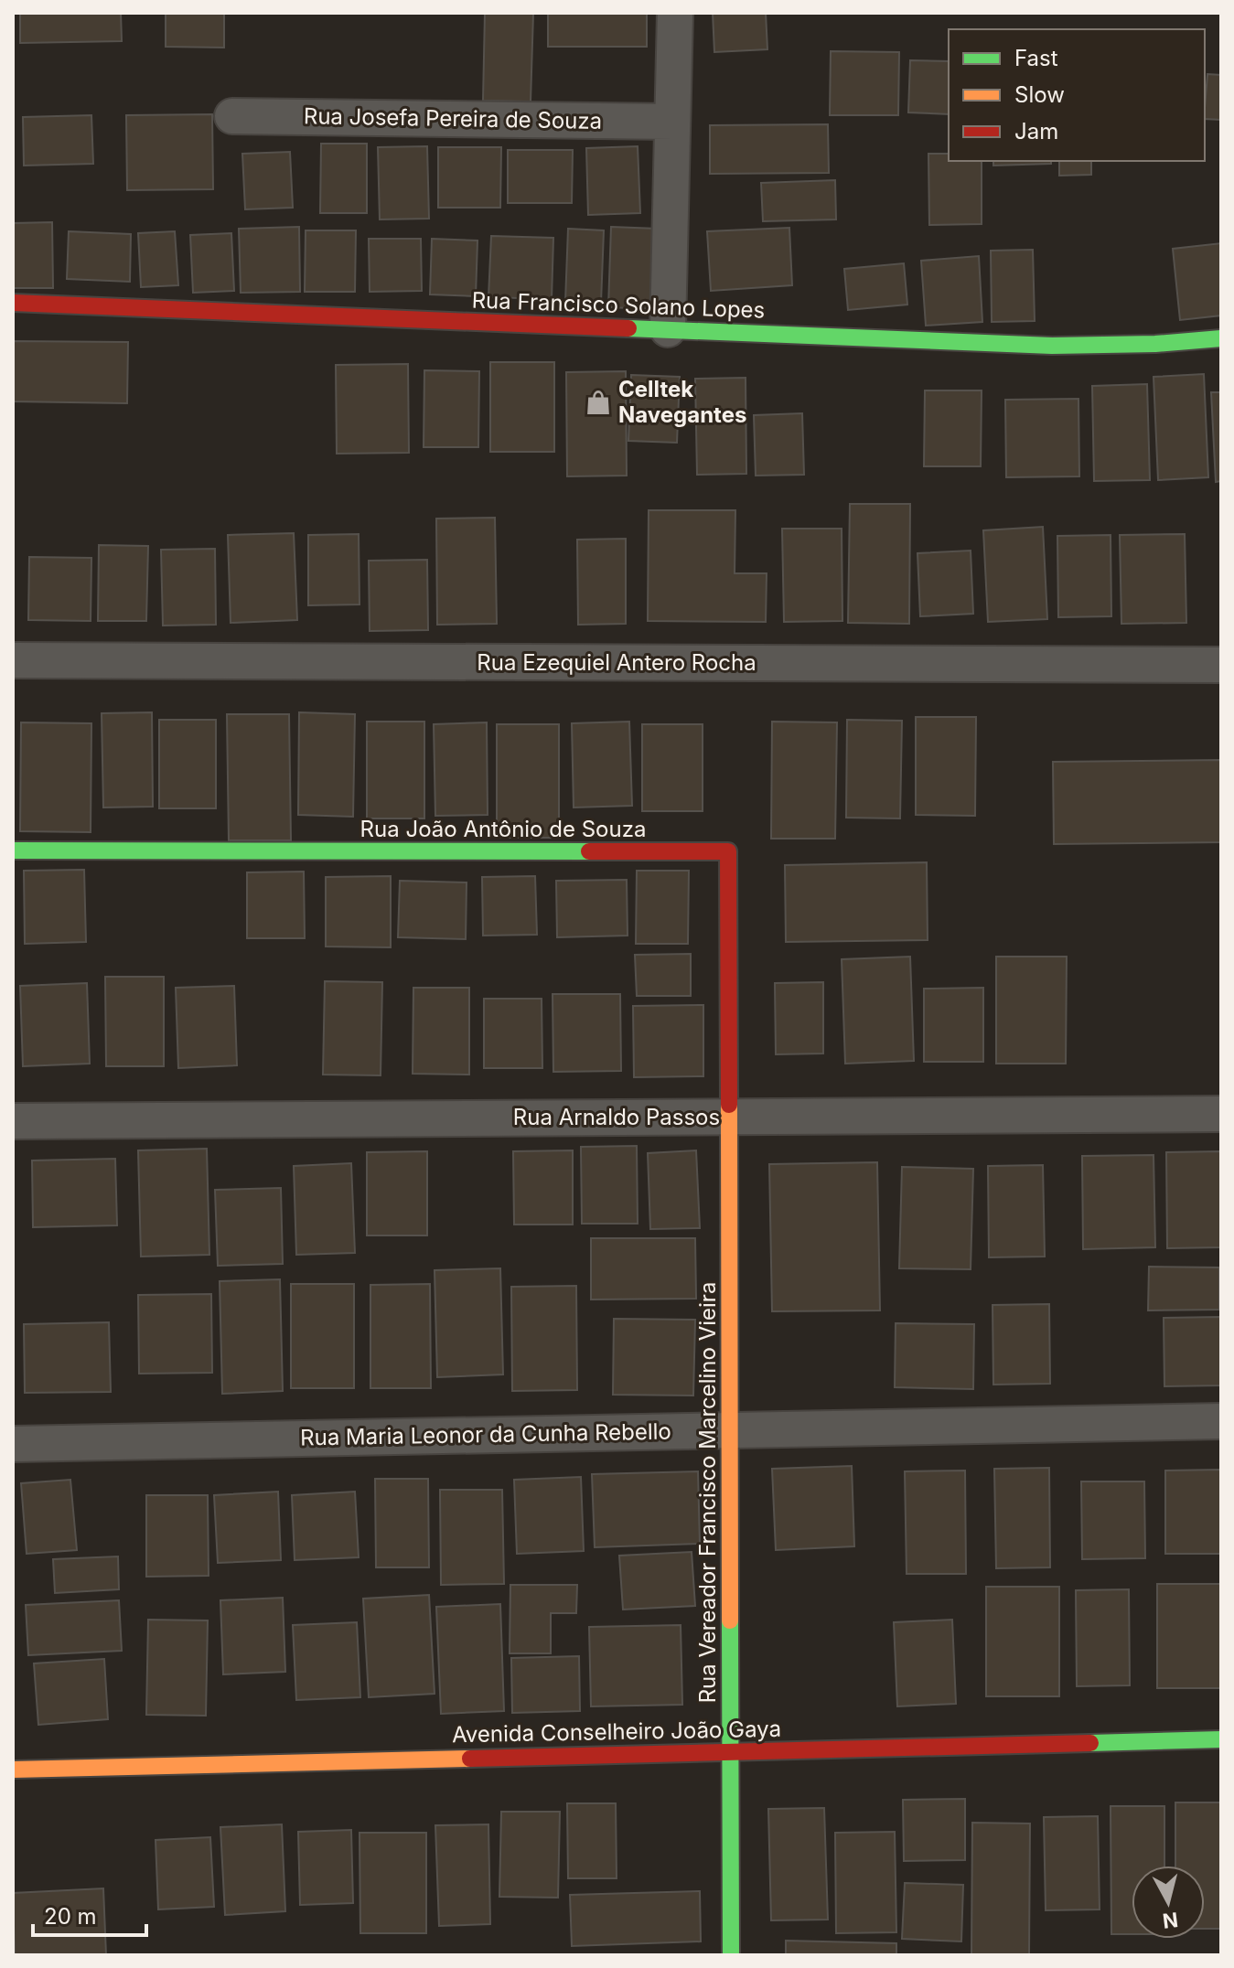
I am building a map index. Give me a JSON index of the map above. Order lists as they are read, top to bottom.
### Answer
{
  "streets": {
    "street": [
      "Rua Josefa Pereira de Souza",
      "Rua Francisco Solano Lopes",
      "Rua Ezequiel Antero Rocha",
      "Rua João Antônio de Souza",
      "Rua Arnaldo Passos",
      "Rua Maria Leonor da Cunha Rebello",
      "Rua Vereador Francisco Marcelino Vieira",
      "Avenida Conselheiro João Gaya"
    ]
  },
  "crossings": [
    ["Rua João Antônio de Souza", "Rua Arnaldo Passos"],
    ["Rua João Antônio de Souza", "Rua Vereador Francisco Marcelino Vieira"],
    ["Rua Arnaldo Passos", "Rua Vereador Francisco Marcelino Vieira"],
    ["Rua Maria Leonor da Cunha Rebello", "Rua Vereador Francisco Marcelino Vieira"],
    ["Rua Vereador Francisco Marcelino Vieira", "Avenida Conselheiro João Gaya"]
  ],
  "places": {
    "shop": ["Celltek Navegantes"]
  },
  "legend": ["Fast", "Slow", "Jam"],
  "scale_bar": "20 m",
  "north": "bottom"
}
